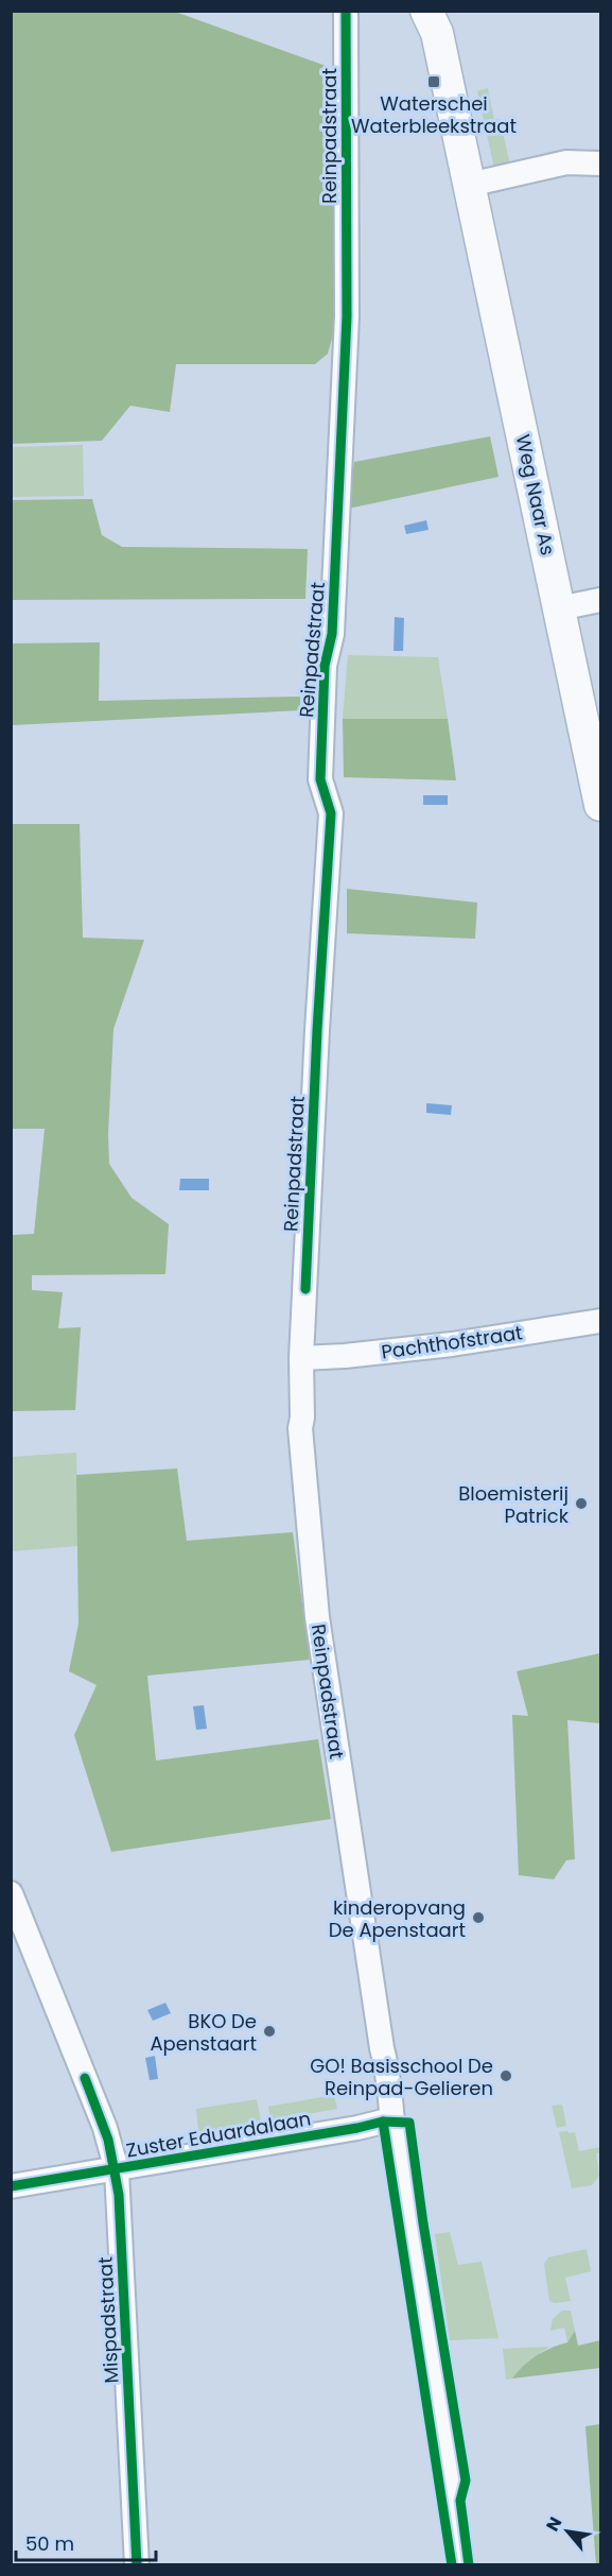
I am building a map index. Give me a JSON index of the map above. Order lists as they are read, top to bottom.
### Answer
{
  "streets": {
    "main road": ["Weg Naar As"],
    "street": [
      "Reinpadstraat",
      "Pachthofstraat",
      "Zuster Eduardalaan",
      "Mispadstraat"
    ]
  },
  "crossings": [
    ["Reinpadstraat", "Pachthofstraat"],
    ["Reinpadstraat", "Zuster Eduardalaan"],
    ["Zuster Eduardalaan", "Mispadstraat"]
  ],
  "places": {
    "transit": ["Waterschei Waterbleekstraat"],
    "other": [
      "Bloemisterij Patrick",
      "kinderopvang De Apenstaart",
      "BKO De Apenstaart",
      "GO! Basisschool De Reinpad-Gelieren"
    ]
  },
  "scale_bar": "50 m",
  "north": "top left"
}
